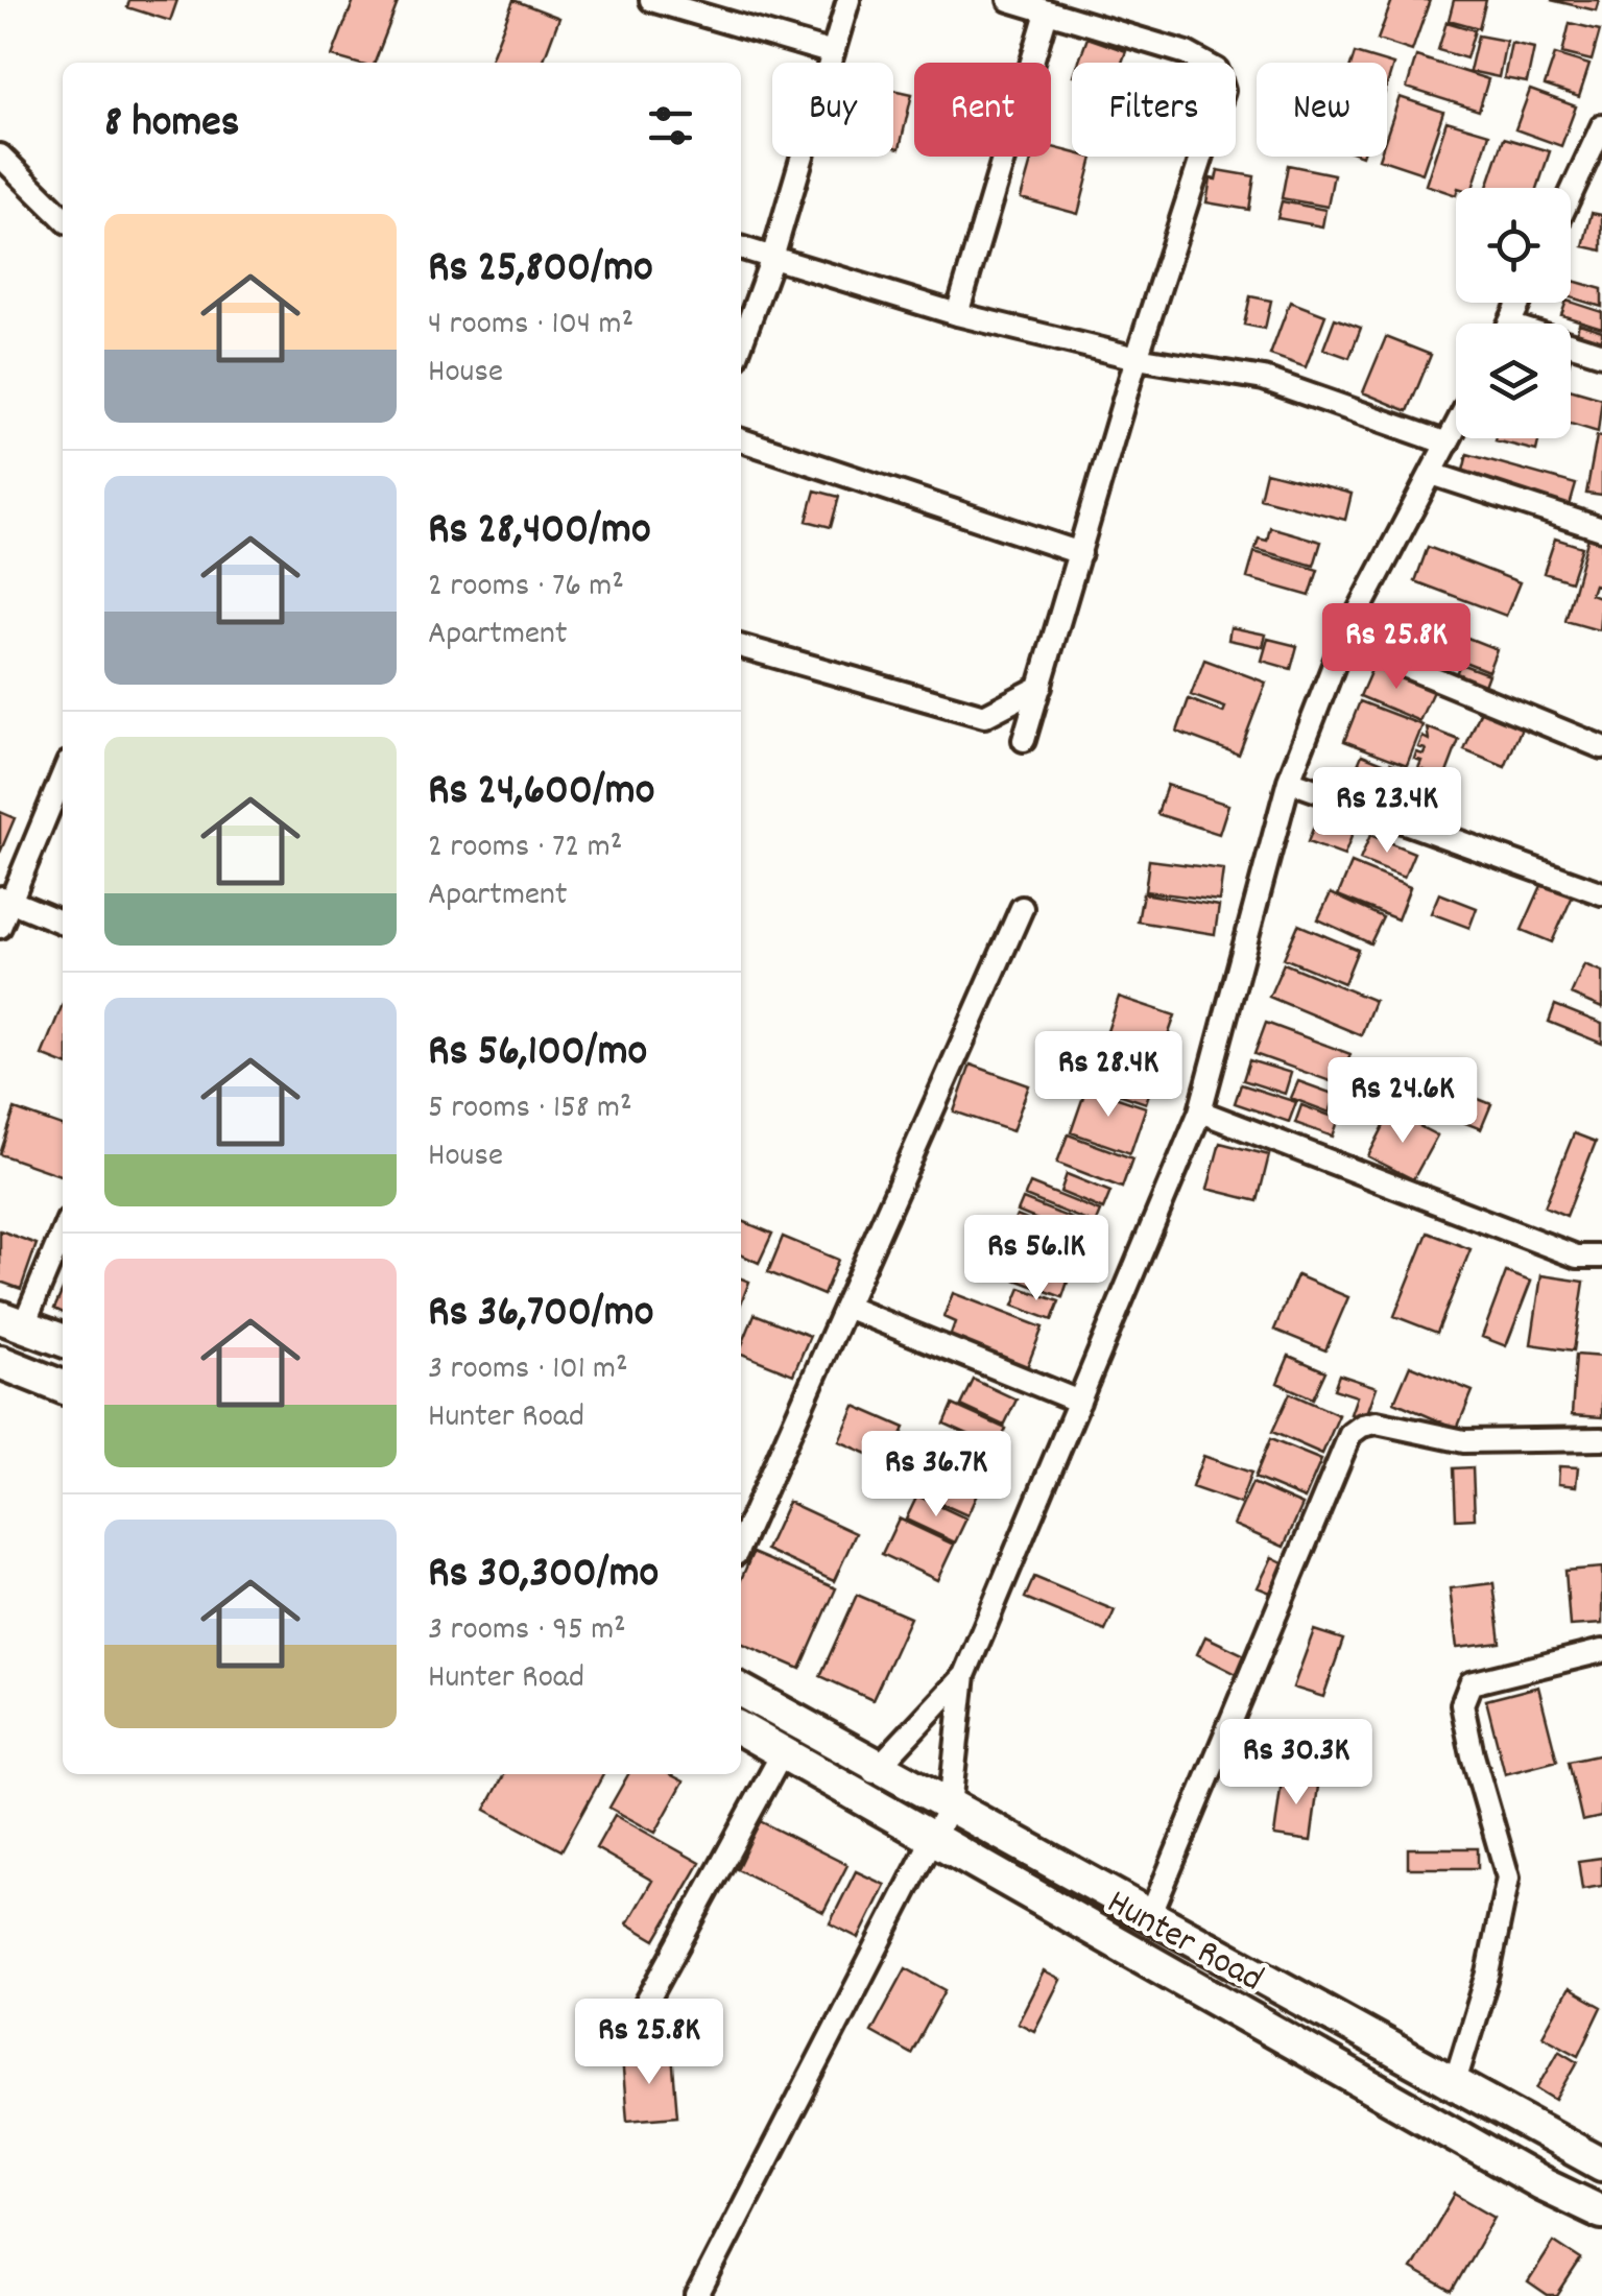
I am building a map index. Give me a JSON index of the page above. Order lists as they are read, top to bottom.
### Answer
{
  "streets": {
    "main road": ["Hunter Road"]
  },
  "page": {
    "chip": [
      "Buy",
      "Rent",
      "Filters",
      "New"
    ],
    "heading": "8 homes",
    "list": [
      {
        "name": "Rs 25,800/mo",
        "note": "4 rooms · 104 m² · House"
      },
      {
        "name": "Rs 28,400/mo",
        "note": "2 rooms · 76 m² · Apartment"
      },
      {
        "name": "Rs 24,600/mo",
        "note": "2 rooms · 72 m² · Apartment"
      },
      {
        "name": "Rs 56,100/mo",
        "note": "5 rooms · 158 m² · House"
      },
      {
        "name": "Rs 36,700/mo",
        "note": "3 rooms · 101 m² · Hunter Road"
      },
      {
        "name": "Rs 30,300/mo",
        "note": "3 rooms · 95 m² · Hunter Road"
      }
    ],
    "price": [
      "Rs 25.8K",
      "Rs 23.4K",
      "Rs 28.4K",
      "Rs 24.6K",
      "Rs 56.1K",
      "Rs 36.7K",
      "Rs 30.3K",
      "Rs 25.8K"
    ]
  }
}
